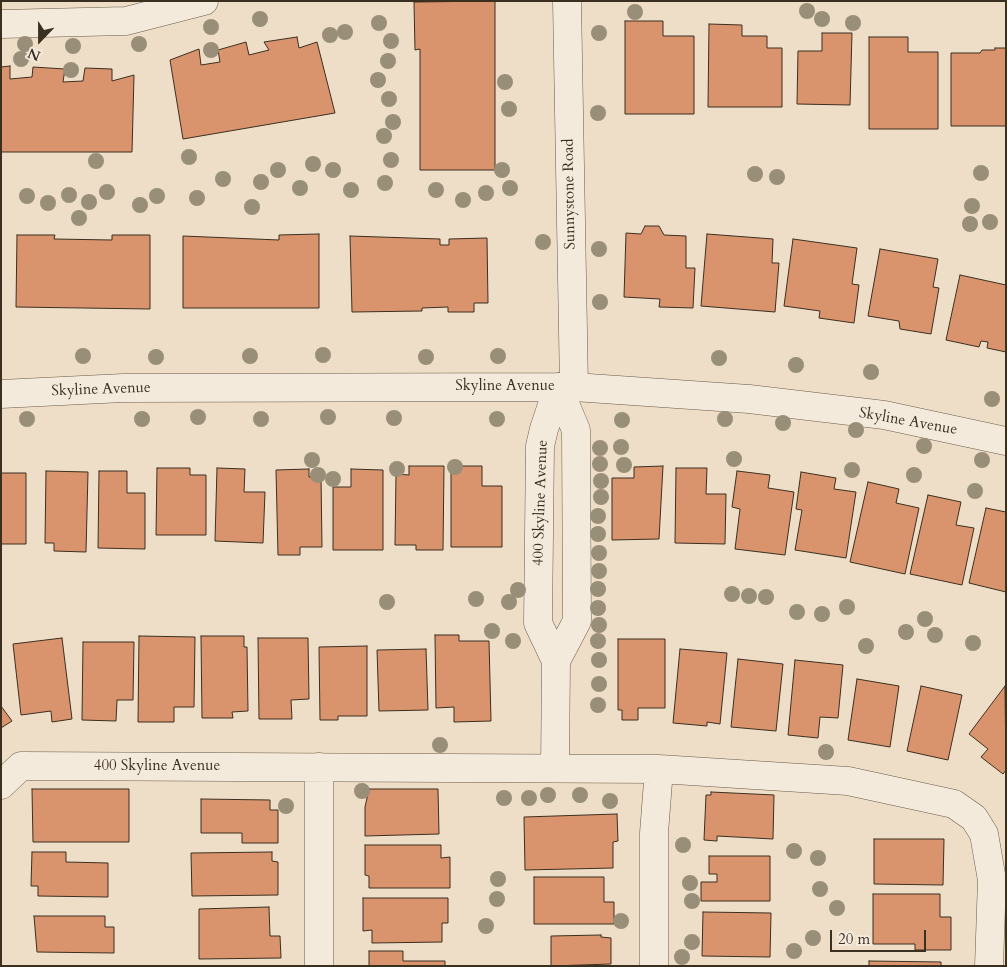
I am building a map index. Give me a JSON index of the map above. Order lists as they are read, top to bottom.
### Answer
{
  "streets": {
    "street": ["Sunnystone Road", "Skyline Avenue", "400 Skyline Avenue"]
  },
  "crossings": [
    ["Sunnystone Road", "Skyline Avenue"],
    ["Sunnystone Road", "400 Skyline Avenue"],
    ["Skyline Avenue", "400 Skyline Avenue"]
  ],
  "scale_bar": "20 m",
  "north": "bottom"
}
